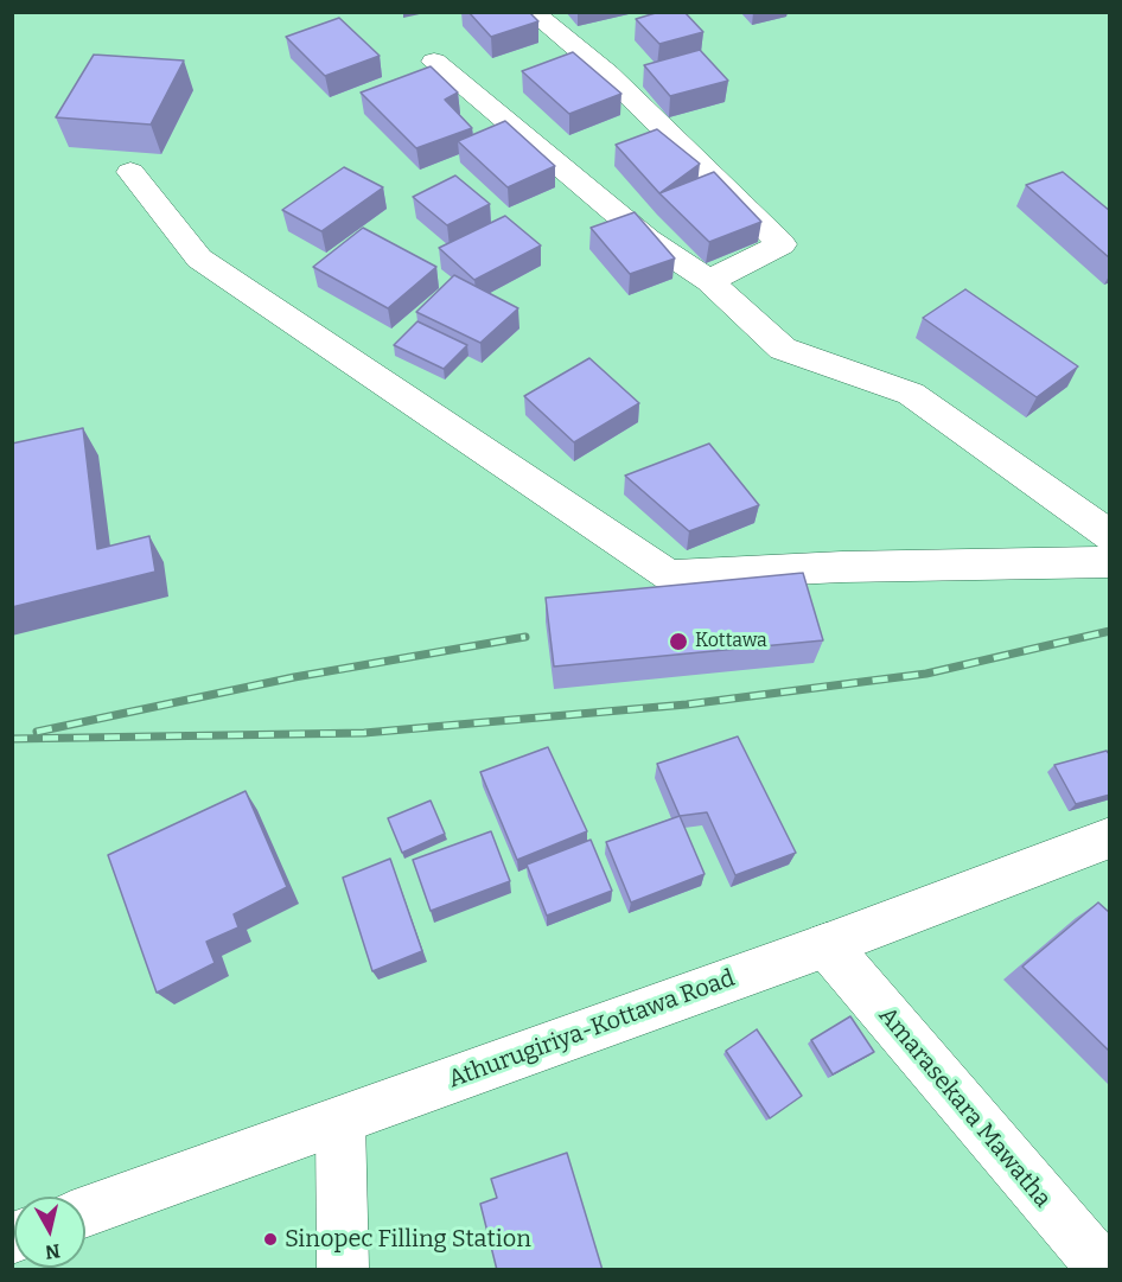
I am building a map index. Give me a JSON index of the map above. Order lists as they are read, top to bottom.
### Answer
{
  "streets": {
    "street": ["Athurugiriya-Kottawa Road", "Amarasekara Mawatha"]
  },
  "crossings": [
    ["Athurugiriya-Kottawa Road", "Amarasekara Mawatha"]
  ],
  "places": ["Kottawa", "Sinopec Filling Station"],
  "north": "bottom"
}
